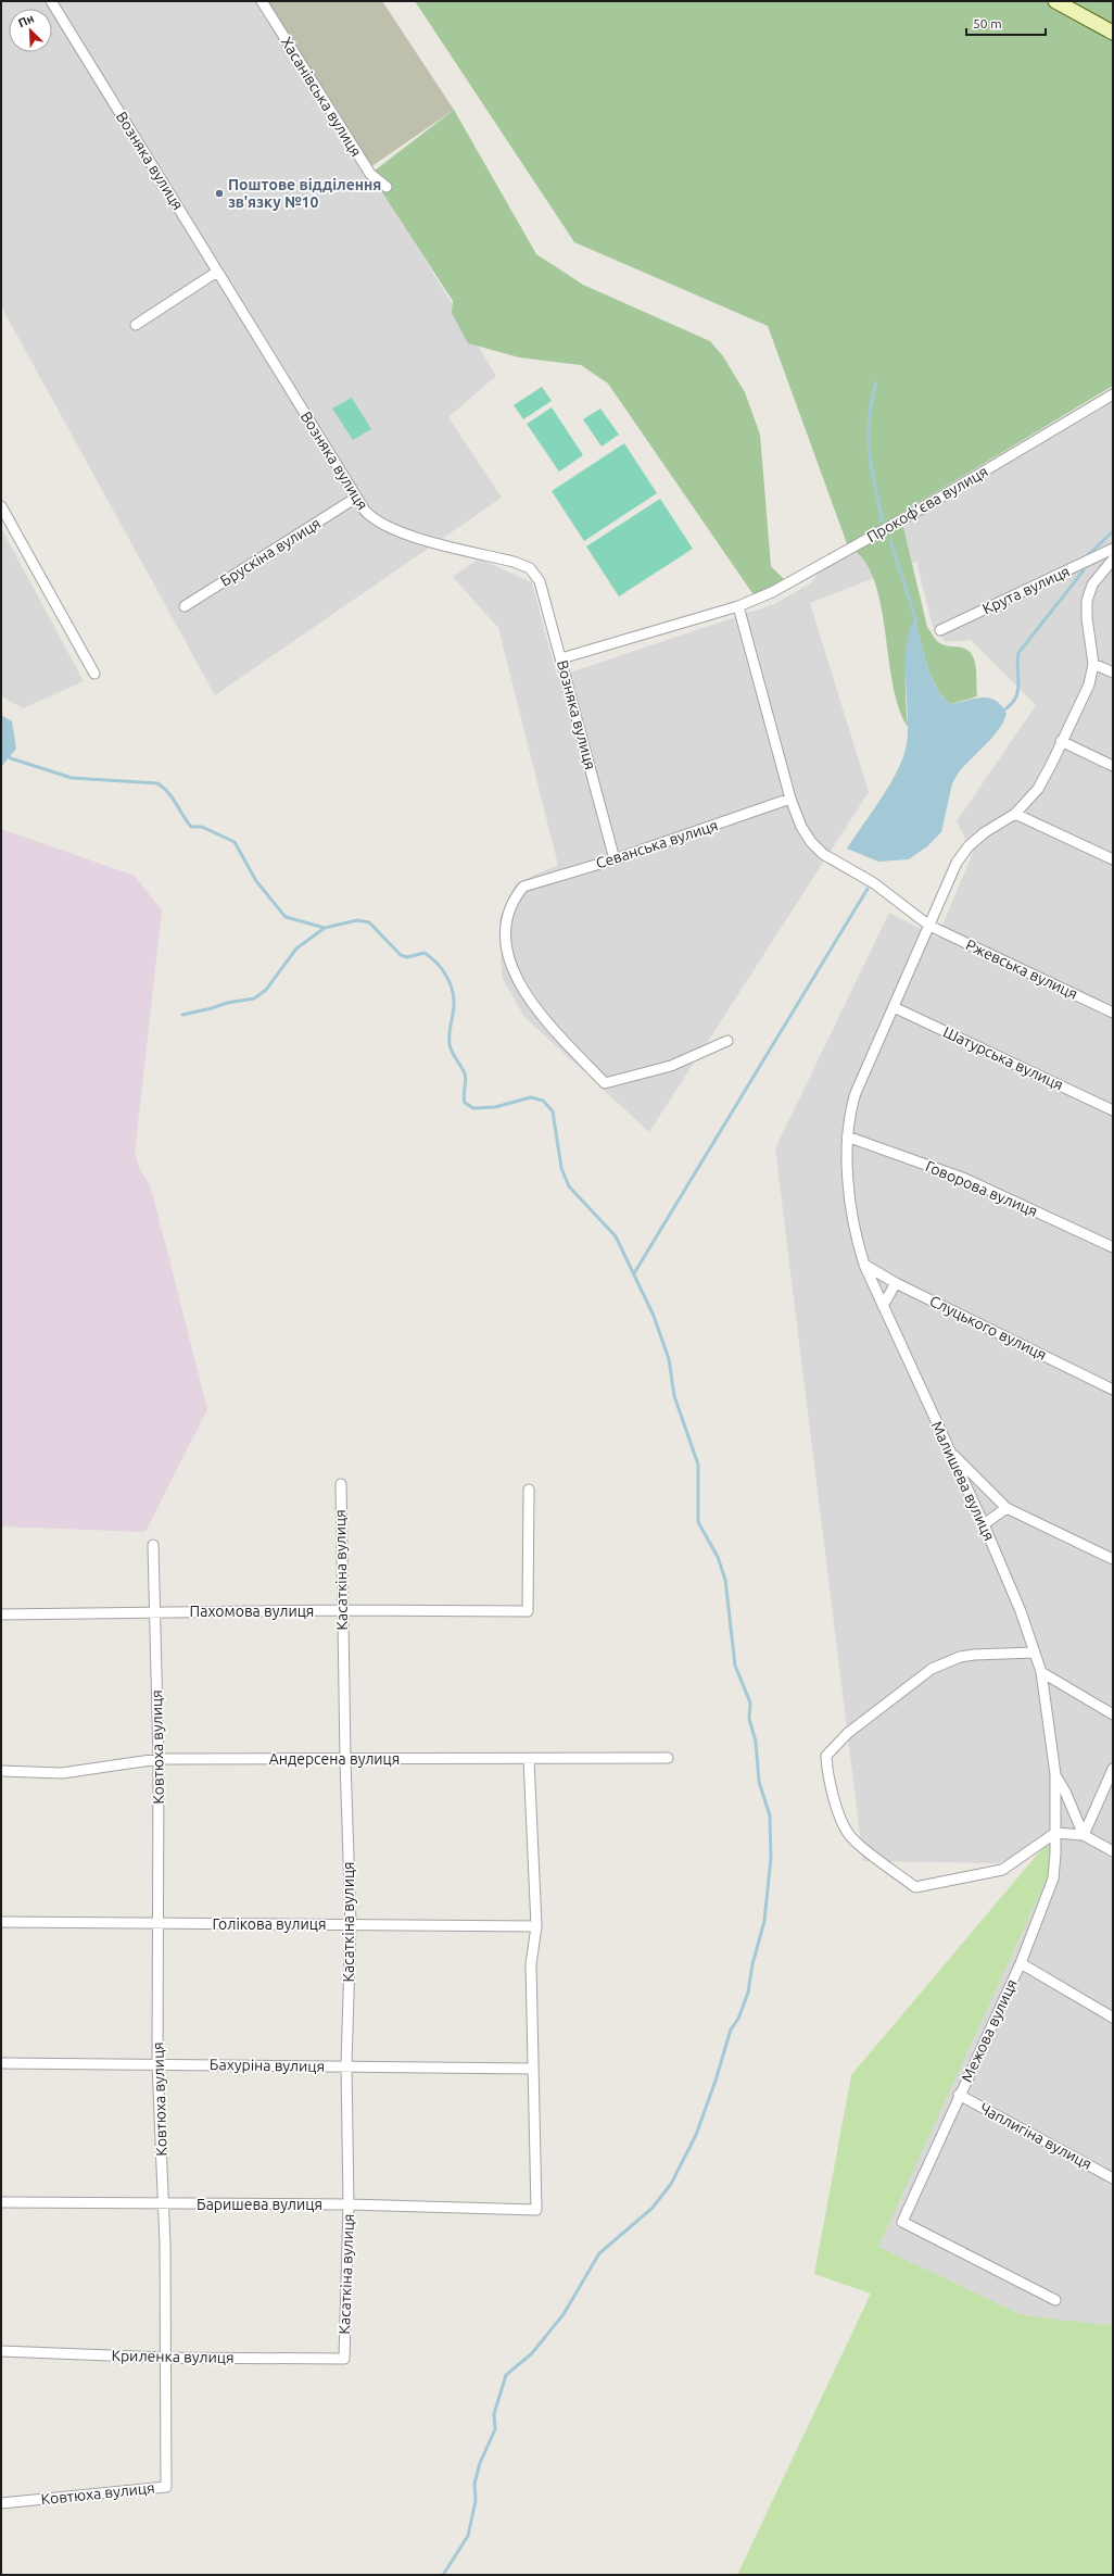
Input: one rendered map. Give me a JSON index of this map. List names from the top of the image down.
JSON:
{
  "streets": {
    "street": [
      "Хасанівська вулиця",
      "Возняка вулиця",
      "Прокоф’єва вулиця",
      "Брускіна вулиця",
      "Крута вулиця",
      "Севанська вулиця",
      "Ржевська вулиця",
      "Шатурська вулиця",
      "Говорова вулиця",
      "Слуцького вулиця",
      "Малишева вулиця",
      "Касаткіна вулиця",
      "Пахомова вулиця",
      "Ковтюха вулиця",
      "Андерсена вулиця",
      "Голікова вулиця",
      "Межова вулиця",
      "Бахуріна вулиця",
      "Чаплигіна вулиця",
      "Баришева вулиця",
      "Криленка вулиця"
    ]
  },
  "crossings": [
    ["Возняка вулиця", "Прокоф’єва вулиця"],
    ["Возняка вулиця", "Брускіна вулиця"],
    ["Возняка вулиця", "Севанська вулиця"],
    ["Ржевська вулиця", "Малишева вулиця"],
    ["Шатурська вулиця", "Малишева вулиця"],
    ["Говорова вулиця", "Малишева вулиця"],
    ["Слуцького вулиця", "Малишева вулиця"],
    ["Малишева вулиця", "Межова вулиця"],
    ["Касаткіна вулиця", "Пахомова вулиця"],
    ["Касаткіна вулиця", "Андерсена вулиця"],
    ["Касаткіна вулиця", "Голікова вулиця"],
    ["Касаткіна вулиця", "Бахуріна вулиця"],
    ["Касаткіна вулиця", "Баришева вулиця"],
    ["Касаткіна вулиця", "Криленка вулиця"],
    ["Пахомова вулиця", "Ковтюха вулиця"],
    ["Ковтюха вулиця", "Андерсена вулиця"],
    ["Ковтюха вулиця", "Голікова вулиця"],
    ["Ковтюха вулиця", "Бахуріна вулиця"],
    ["Ковтюха вулиця", "Баришева вулиця"],
    ["Ковтюха вулиця", "Криленка вулиця"],
    ["Межова вулиця", "Чаплигіна вулиця"],
    ["Бахуріна вулиця", "Баришева вулиця"]
  ],
  "places": ["Поштове відділення зв'язку №10"],
  "scale_bar": "50 m",
  "north": "top left"
}
